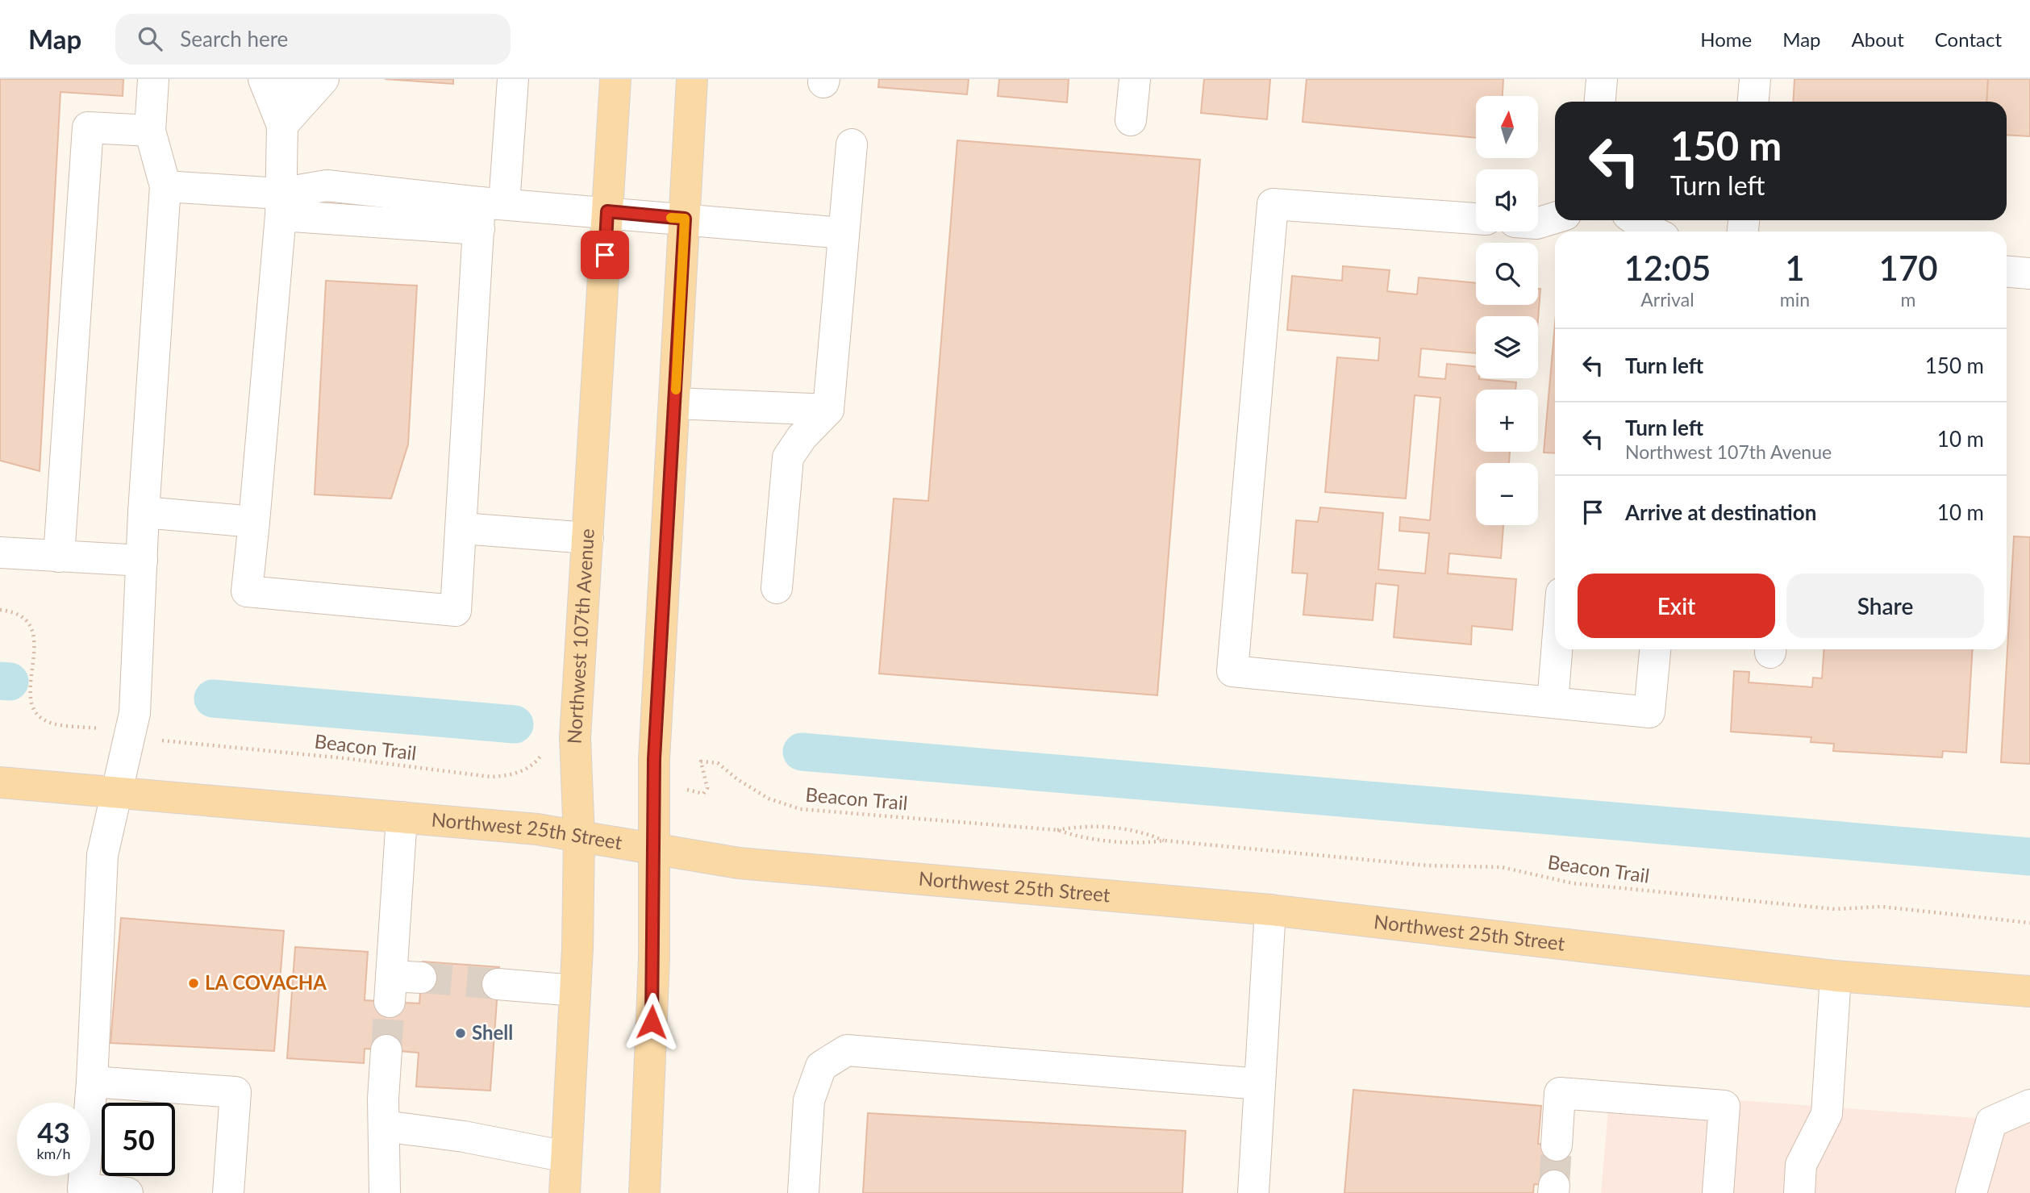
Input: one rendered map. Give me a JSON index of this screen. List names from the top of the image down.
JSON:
{
  "streets": {
    "main road": ["Northwest 107th Avenue", "Northwest 25th Street"],
    "path": ["Beacon Trail"]
  },
  "crossings": [
    ["Northwest 107th Avenue", "Northwest 25th Street"]
  ],
  "places": ["LA COVACHA", "Shell"],
  "north": "top",
  "page": {
    "header": "Map",
    "search": "Search here",
    "nav": [
      "Home",
      "Map",
      "About",
      "Contact"
    ],
    "map_buttons": ["+", "−"],
    "turn": ["150 m", "Turn left"],
    "eta": [
      "12:05",
      "Arrival",
      "1",
      "min",
      "170",
      "m"
    ],
    "list": [
      {
        "name": "Turn left",
        "value": "150 m"
      },
      {
        "name": "Turn left",
        "note": "Northwest 107th Avenue",
        "value": "10 m"
      },
      {
        "name": "Arrive at destination",
        "value": "10 m"
      }
    ],
    "buttons": ["Exit", "Share"],
    "speed": "43 km/h",
    "limit": "50"
  }
}
